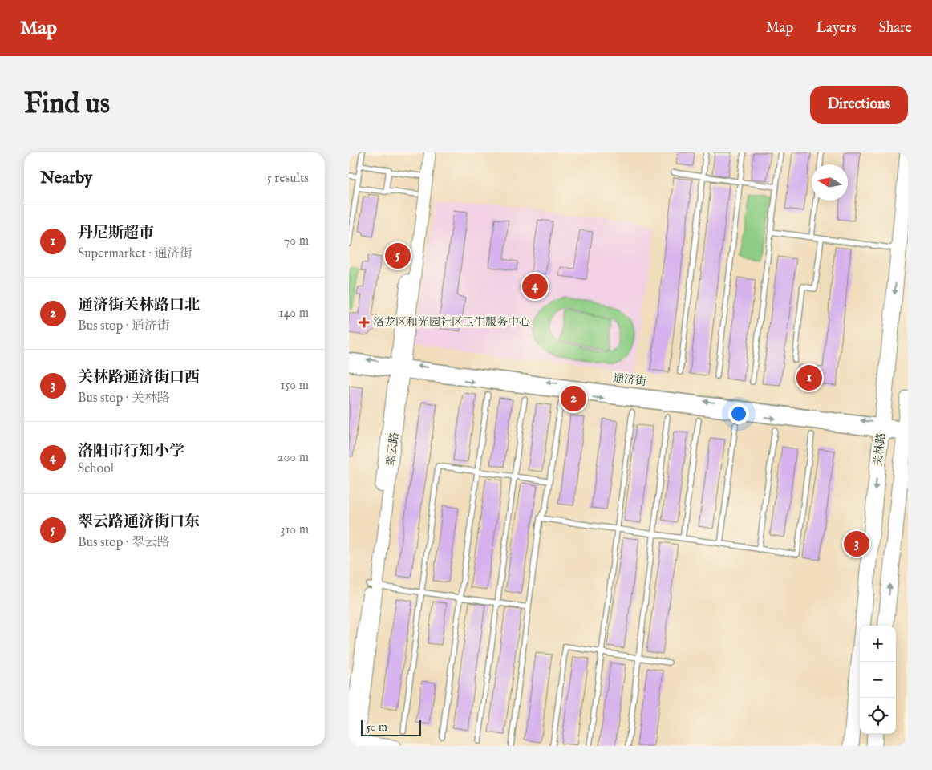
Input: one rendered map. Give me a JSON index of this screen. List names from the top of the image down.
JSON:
{
  "streets": {
    "main road": ["关林路"],
    "street": ["通济街", "翠云路"]
  },
  "crossings": [
    ["通济街", "翠云路"],
    ["通济街", "关林路"]
  ],
  "places": {
    "health": ["洛龙区和光园社区卫生服务中心"]
  },
  "scale_bar": "50 m",
  "north": "left",
  "page": {
    "header": "Map",
    "nav": ["Map", "Layers", "Share"],
    "buttons": "Directions",
    "title": "Find us",
    "heading": ["Nearby", "5 results"],
    "list": [
      {
        "mark": "1",
        "name": "丹尼斯超市",
        "note": "Supermarket · 通济街",
        "value": "70 m"
      },
      {
        "mark": "2",
        "name": "通济街关林路口北",
        "note": "Bus stop · 通济街",
        "value": "140 m"
      },
      {
        "mark": "3",
        "name": "关林路通济街口西",
        "note": "Bus stop · 关林路",
        "value": "150 m"
      },
      {
        "mark": "4",
        "name": "洛阳市行知小学",
        "note": "School",
        "value": "200 m"
      },
      {
        "mark": "5",
        "name": "翠云路通济街口东",
        "note": "Bus stop · 翠云路",
        "value": "310 m"
      }
    ],
    "pins": [
      "5",
      "4",
      "1",
      "2",
      "3"
    ],
    "map_buttons": ["+", "−"],
    "scale": "50 m"
  }
}
